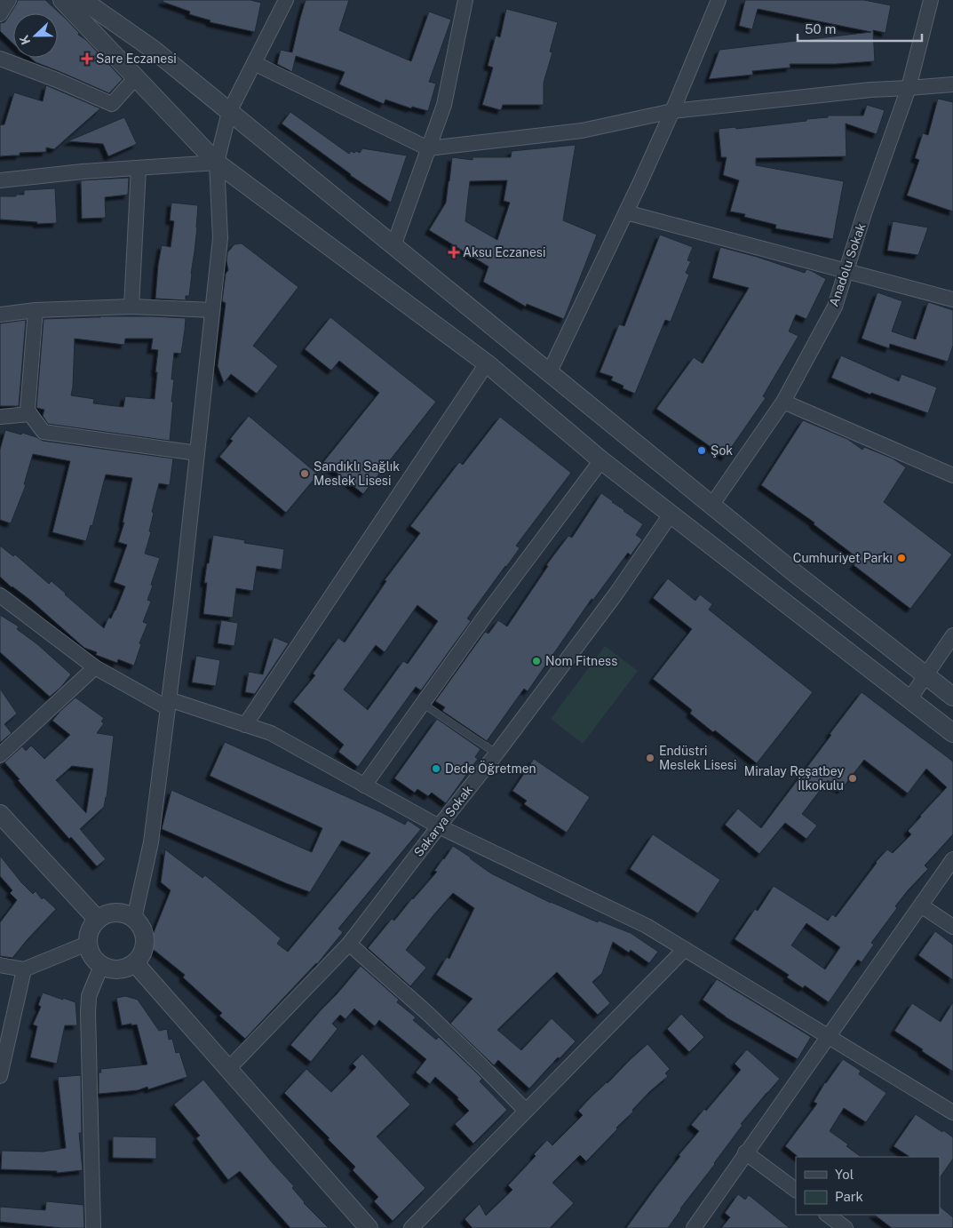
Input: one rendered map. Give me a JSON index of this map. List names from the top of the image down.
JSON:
{
  "streets": {
    "street": ["Anadolu Sokak", "Sakarya Sokak"]
  },
  "places": {
    "health": ["Sare Eczanesi", "Aksu Eczanesi"],
    "other": [
      "Şok",
      "Sandıklı Sağlık Meslek Lisesi",
      "Cumhuriyet Parkı",
      "Nom Fitness",
      "Endüstri Meslek Lisesi",
      "Dede Öğretmen",
      "Miralay Reşatbey İlkokulu"
    ]
  },
  "legend": ["Yol", "Park"],
  "scale_bar": "50 m",
  "north": "left"
}
